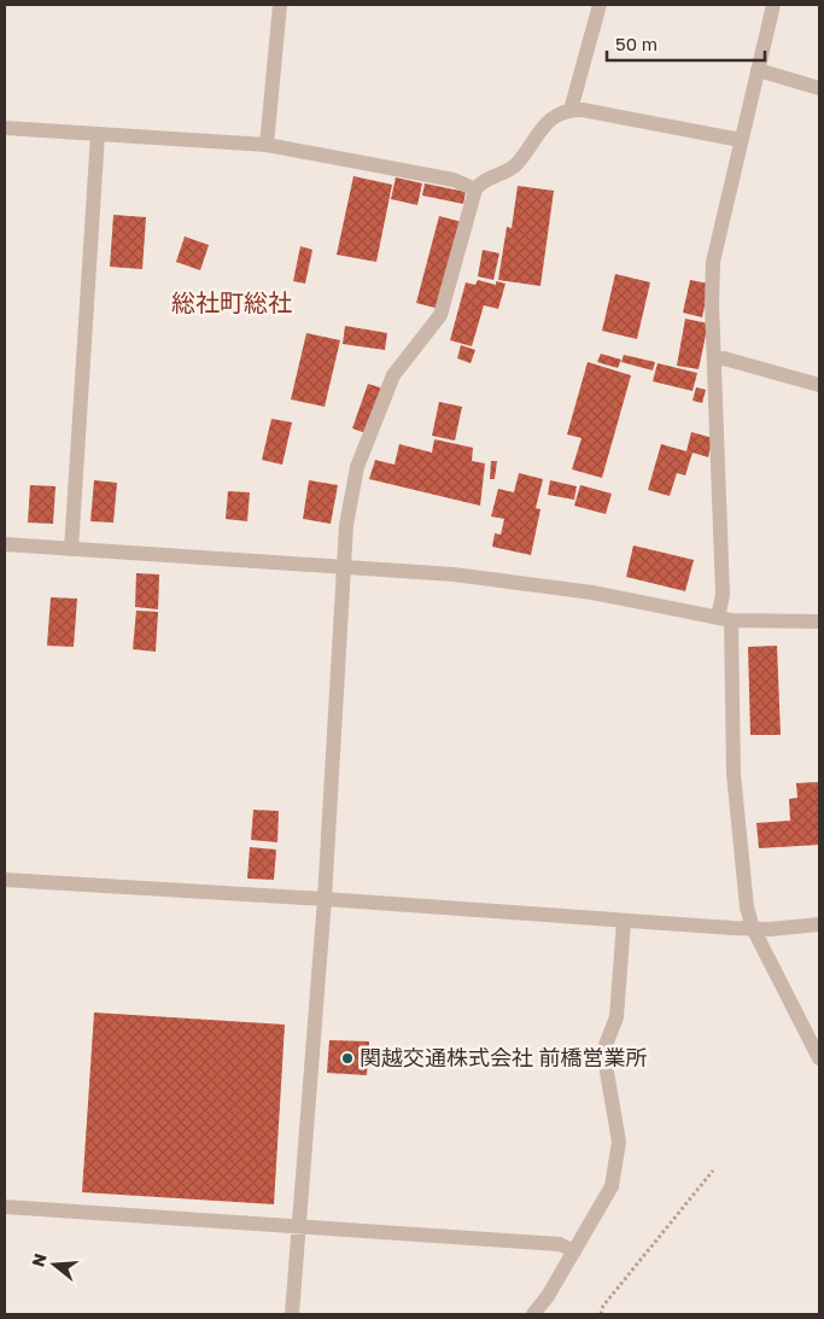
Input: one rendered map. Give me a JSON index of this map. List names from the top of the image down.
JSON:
{
  "districts": ["総社町総社"],
  "places": ["関越交通株式会社 前橋営業所"],
  "scale_bar": "50 m",
  "north": "left"
}
